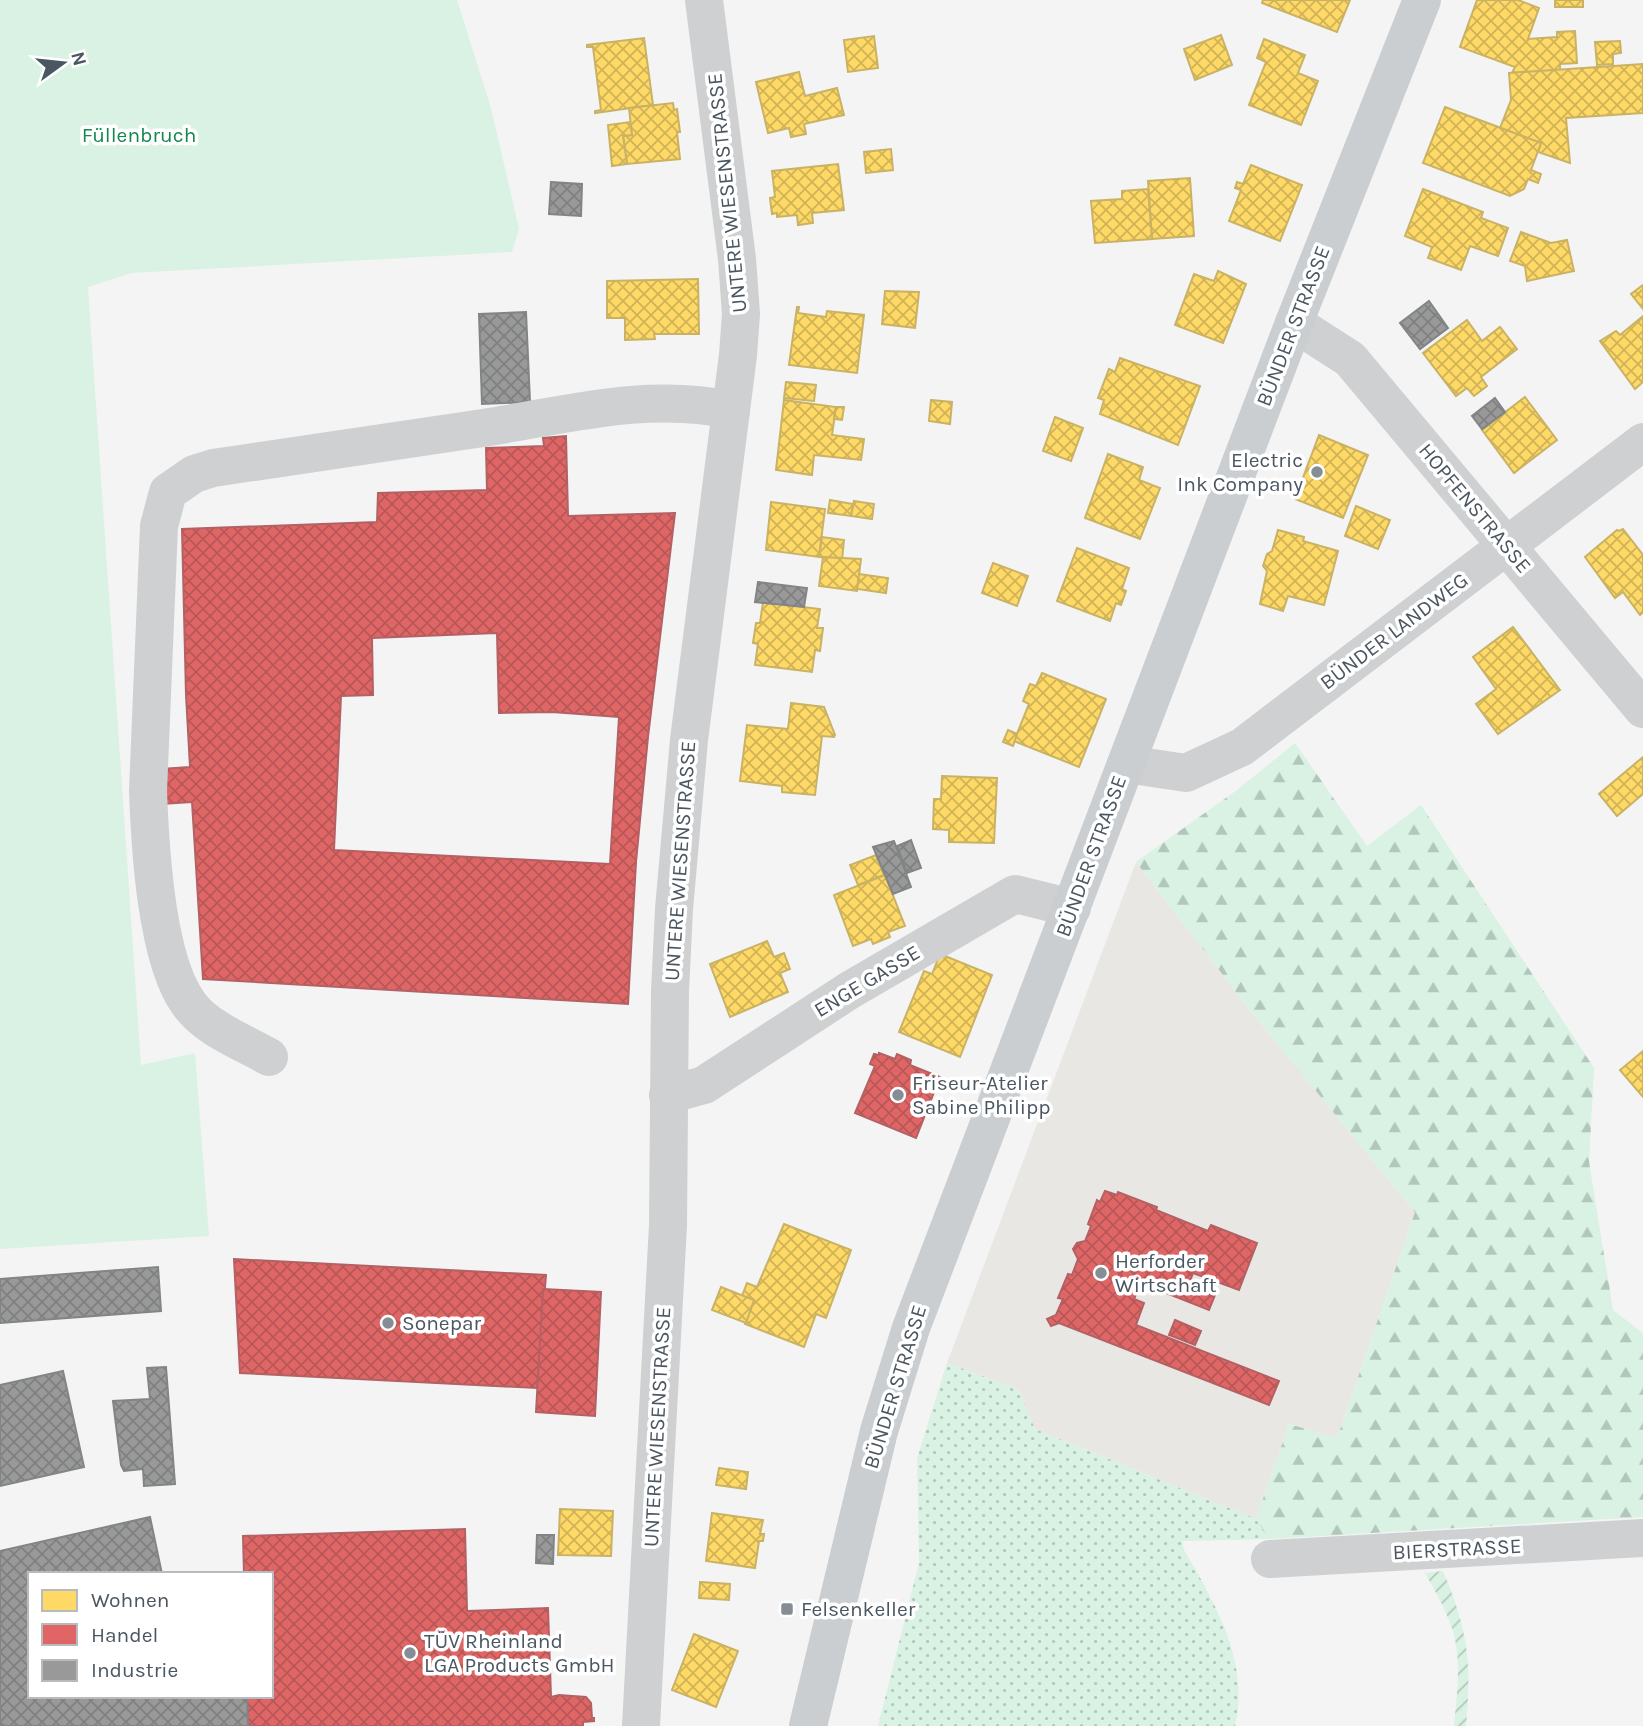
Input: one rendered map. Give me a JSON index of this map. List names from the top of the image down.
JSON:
{
  "streets": {
    "main road": ["BÜNDER STRASSE"],
    "street": [
      "UNTERE WIESENSTRASSE",
      "HOPFENSTRASSE",
      "BÜNDER LANDWEG",
      "ENGE GASSE",
      "BIERSTRASSE"
    ]
  },
  "crossings": [
    ["UNTERE WIESENSTRASSE", "ENGE GASSE"],
    ["BÜNDER STRASSE", "HOPFENSTRASSE"],
    ["BÜNDER STRASSE", "BÜNDER LANDWEG"],
    ["BÜNDER STRASSE", "ENGE GASSE"],
    ["HOPFENSTRASSE", "BÜNDER LANDWEG"]
  ],
  "parks": ["Füllenbruch"],
  "places": {
    "other": [
      "Electric Ink Company",
      "Friseur-Atelier Sabine Philipp",
      "Herforder Wirtschaft",
      "Sonepar",
      "TÜV Rheinland LGA Products GmbH"
    ],
    "transit": ["Felsenkeller"]
  },
  "legend": ["Wohnen", "Handel", "Industrie"],
  "north": "right"
}
